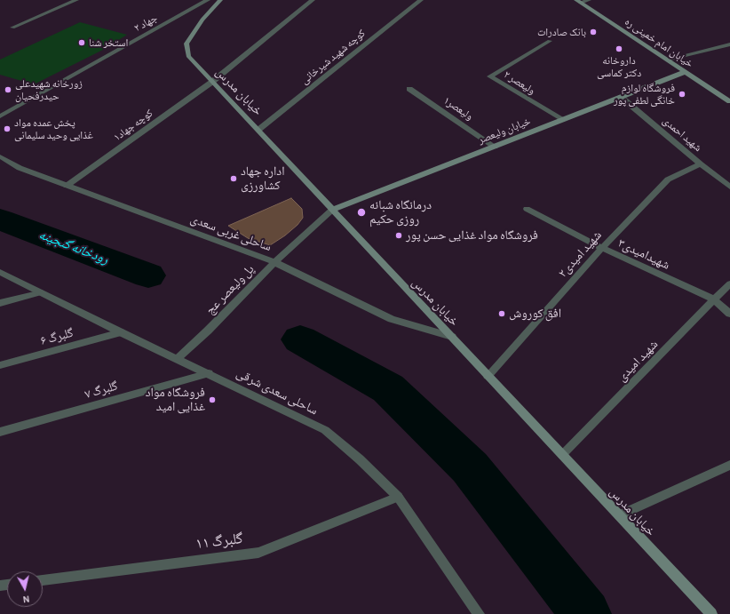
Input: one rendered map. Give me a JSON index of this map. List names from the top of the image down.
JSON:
{
  "streets": {
    "main road": ["خیابان امام خمینی ره", "خیابان مدرس", "خیابان ولیعصر"],
    "street": [
      "جهاد ۲",
      "کوچه شهید شیرخانی",
      "ولیعصر ۲",
      "ولیعصر۱",
      "کوچه جهاد۱",
      "شهید احمدی",
      "ساحلی غربی سعدی",
      "شهید امیدی۲",
      "شهیدامیدی۳",
      "پل ولیعصر عج",
      "گلبرگ ۶",
      "شهید امیدی",
      "گلبرگ ۷",
      "ساحلی سعدی شرقی",
      "گلبرگ ۱۱"
    ]
  },
  "crossings": [
    ["خیابان امام خمینی ره", "خیابان ولیعصر"],
    ["کوچه شهید شیرخانی", "خیابان مدرس"],
    ["ولیعصر ۲", "خیابان ولیعصر"],
    ["خیابان مدرس", "کوچه جهاد۱"],
    ["خیابان مدرس", "خیابان ولیعصر"],
    ["خیابان مدرس", "ساحلی غربی سعدی"],
    ["خیابان مدرس", "شهید امیدی۲"],
    ["خیابان مدرس", "پل ولیعصر عج"],
    ["خیابان مدرس", "شهید امیدی"],
    ["ولیعصر۱", "خیابان ولیعصر"],
    ["کوچه جهاد۱", "ساحلی غربی سعدی"],
    ["خیابان ولیعصر", "شهید احمدی"],
    ["خیابان ولیعصر", "پل ولیعصر عج"],
    ["شهید احمدی", "شهید امیدی۲"],
    ["ساحلی غربی سعدی", "پل ولیعصر عج"],
    ["شهید امیدی۲", "شهیدامیدی۳"],
    ["شهیدامیدی۳", "شهید امیدی"],
    ["پل ولیعصر عج", "ساحلی سعدی شرقی"],
    ["گلبرگ ۶", "ساحلی سعدی شرقی"],
    ["گلبرگ ۷", "ساحلی سعدی شرقی"],
    ["ساحلی سعدی شرقی", "گلبرگ ۱۱"]
  ],
  "water": ["رودخانه گنجینه"],
  "places": [
    "بانک صادرات",
    "استخر شنا",
    "داروخانه دکتر کماسی",
    "زورخانه شهیدعلی حیدرفحیان",
    "فروشگاه لوازم خانگی لطفی پور",
    "پخش عمده مواد غذایی وحید سلیمانی",
    "اداره جهاد کشاورزی",
    "درمانگاه شبانه روزی حکیم",
    "فروشگاه مواد غذایی حسن پور",
    "افق کوروش",
    "فروشگاه مواد غذایی امید"
  ],
  "north": "bottom"
}
